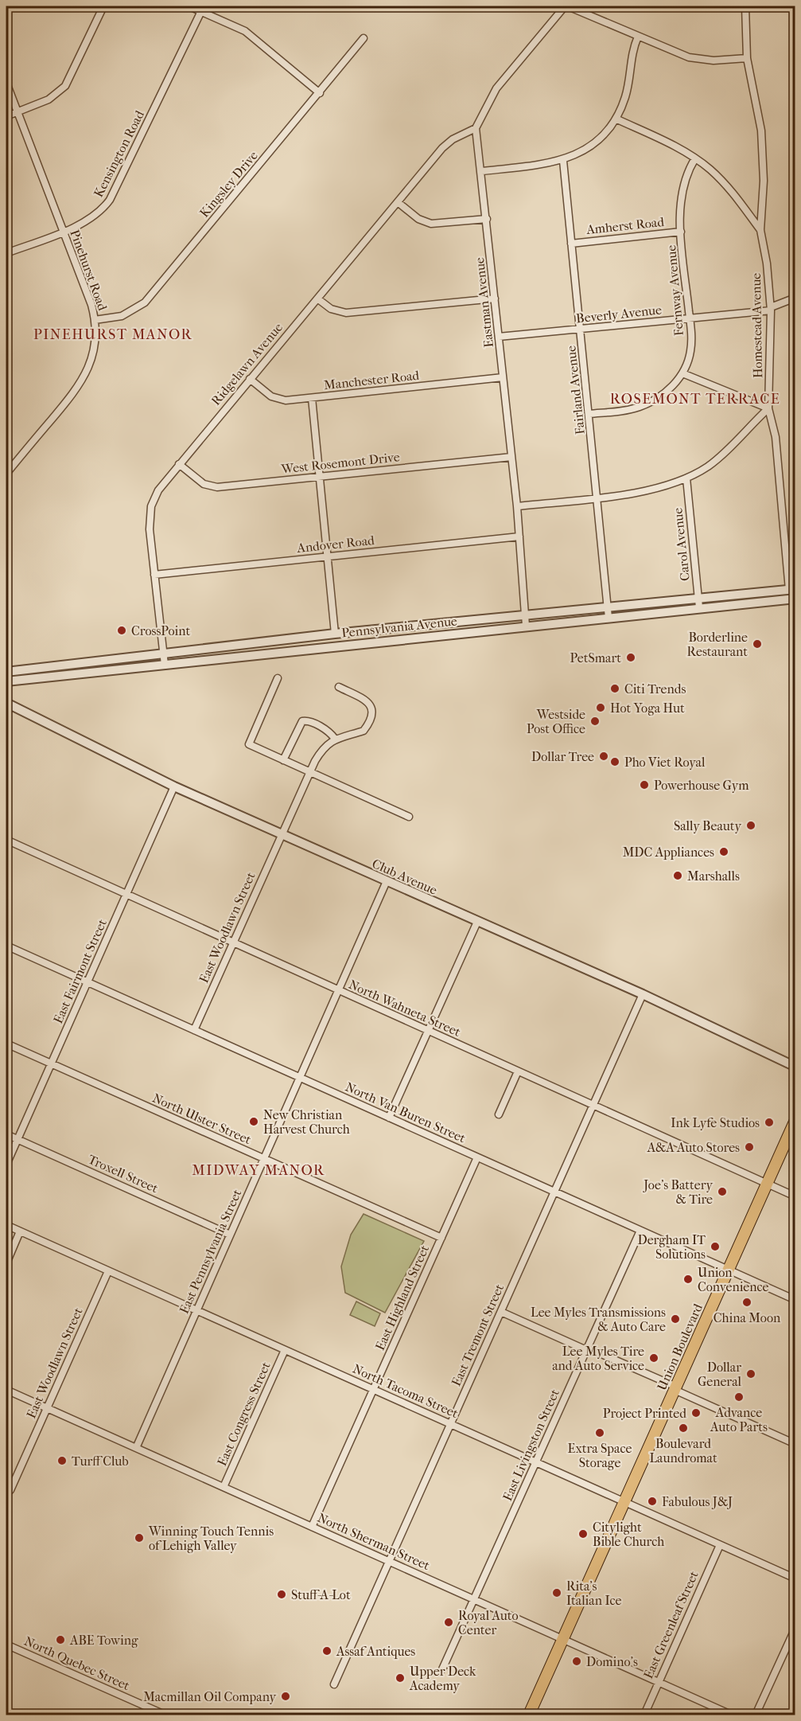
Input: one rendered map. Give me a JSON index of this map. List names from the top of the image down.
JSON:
{
  "streets": {
    "main road": ["Union Boulevard"],
    "street": [
      "Kensington Road",
      "Kingsley Drive",
      "Amherst Road",
      "Pinehurst Road",
      "Fernway Avenue",
      "Eastman Avenue",
      "Beverly Avenue",
      "Homestead Avenue",
      "Ridgelawn Avenue",
      "Manchester Road",
      "Fairland Avenue",
      "West Rosemont Drive",
      "Andover Road",
      "Carol Avenue",
      "Pennsylvania Avenue",
      "Club Avenue",
      "East Woodlawn Street",
      "East Fairmont Street",
      "North Wahneta Street",
      "North Van Buren Street",
      "North Ulster Street",
      "Troxell Street",
      "East Pennsylvania Street",
      "East Highland Street",
      "East Tremont Street",
      "North Tacoma Street",
      "East Congress Street",
      "East Livingston Street",
      "North Sherman Street",
      "East Greenleaf Street",
      "North Quebec Street"
    ]
  },
  "crossings": [
    ["Kensington Road", "Pinehurst Road"],
    ["Kingsley Drive", "Pinehurst Road"],
    ["Amherst Road", "Fernway Avenue"],
    ["Amherst Road", "Fairland Avenue"],
    ["Fernway Avenue", "Beverly Avenue"],
    ["Fernway Avenue", "Fairland Avenue"],
    ["Eastman Avenue", "Beverly Avenue"],
    ["Eastman Avenue", "Ridgelawn Avenue"],
    ["Eastman Avenue", "Manchester Road"],
    ["Eastman Avenue", "West Rosemont Drive"],
    ["Eastman Avenue", "Andover Road"],
    ["Eastman Avenue", "Pennsylvania Avenue"],
    ["Beverly Avenue", "Homestead Avenue"],
    ["Beverly Avenue", "Fairland Avenue"],
    ["Homestead Avenue", "Pennsylvania Avenue"],
    ["Ridgelawn Avenue", "Manchester Road"],
    ["Ridgelawn Avenue", "West Rosemont Drive"],
    ["Ridgelawn Avenue", "Andover Road"],
    ["Ridgelawn Avenue", "Pennsylvania Avenue"],
    ["Fairland Avenue", "Pennsylvania Avenue"],
    ["Carol Avenue", "Pennsylvania Avenue"],
    ["Club Avenue", "East Woodlawn Street"],
    ["Club Avenue", "East Fairmont Street"],
    ["Club Avenue", "East Pennsylvania Street"],
    ["Club Avenue", "East Tremont Street"],
    ["East Woodlawn Street", "North Wahneta Street"],
    ["East Woodlawn Street", "North Van Buren Street"],
    ["East Woodlawn Street", "North Tacoma Street"],
    ["East Woodlawn Street", "North Sherman Street"],
    ["East Fairmont Street", "North Wahneta Street"],
    ["East Fairmont Street", "North Van Buren Street"],
    ["East Fairmont Street", "North Ulster Street"],
    ["East Fairmont Street", "Troxell Street"],
    ["North Wahneta Street", "East Pennsylvania Street"],
    ["North Wahneta Street", "East Tremont Street"],
    ["North Wahneta Street", "Union Boulevard"],
    ["North Van Buren Street", "East Pennsylvania Street"],
    ["North Van Buren Street", "East Highland Street"],
    ["North Van Buren Street", "East Tremont Street"],
    ["North Van Buren Street", "Union Boulevard"],
    ["North Van Buren Street", "East Livingston Street"],
    ["North Ulster Street", "East Pennsylvania Street"],
    ["North Ulster Street", "East Highland Street"],
    ["Troxell Street", "East Pennsylvania Street"],
    ["East Pennsylvania Street", "North Tacoma Street"],
    ["East Pennsylvania Street", "North Sherman Street"],
    ["East Highland Street", "North Tacoma Street"],
    ["East Highland Street", "North Sherman Street"],
    ["East Tremont Street", "North Tacoma Street"],
    ["East Tremont Street", "North Sherman Street"],
    ["Union Boulevard", "North Tacoma Street"],
    ["Union Boulevard", "North Sherman Street"],
    ["North Tacoma Street", "East Congress Street"],
    ["North Tacoma Street", "East Livingston Street"],
    ["North Tacoma Street", "East Greenleaf Street"],
    ["East Congress Street", "North Sherman Street"],
    ["East Livingston Street", "North Sherman Street"],
    ["North Sherman Street", "East Greenleaf Street"]
  ],
  "districts": ["PINEHURST MANOR", "ROSEMONT TERRACE", "MIDWAY MANOR"],
  "places": [
    "CrossPoint",
    "Borderline Restaurant",
    "PetSmart",
    "Citi Trends",
    "Hot Yoga Hut",
    "Westside Post Office",
    "Dollar Tree",
    "Pho Viet Royal",
    "Powerhouse Gym",
    "Sally Beauty",
    "MDC Appliances",
    "Marshalls",
    "New Christian Harvest Church",
    "Ink Lyfe Studios",
    "A&A Auto Stores",
    "Joe's Battery & Tire",
    "Dergham IT Solutions",
    "Union Convenience",
    "China Moon",
    "Lee Myles Transmissions & Auto Care",
    "Lee Myles Tire and Auto Service",
    "Dollar General",
    "Advance Auto Parts",
    "Project Printed",
    "Boulevard Laundromat",
    "Extra Space Storage",
    "Turff Club",
    "Fabulous J&J",
    "Citylight Bible Church",
    "Winning Touch Tennis of Lehigh Valley",
    "Rita's Italian Ice",
    "Stuff-A-Lot",
    "Royal Auto Center",
    "ABE Towing",
    "Assaf Antiques",
    "Domino's",
    "Upper Deck Academy",
    "Macmillan Oil Company"
  ]
}
